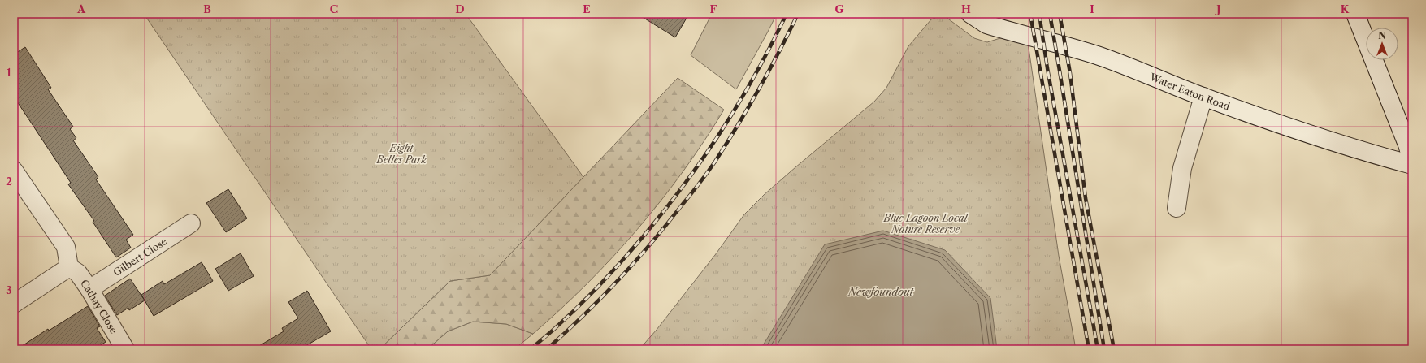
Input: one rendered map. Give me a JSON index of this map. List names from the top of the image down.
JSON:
{
  "streets": {
    "street": ["Water Eaton Road", "Gilbert Close", "Cathay Close"]
  },
  "crossings": [
    ["Gilbert Close", "Cathay Close"]
  ],
  "water": ["Newfoundout"],
  "parks": ["Eight Belles Park", "Blue Lagoon Local Nature Reserve"],
  "north": "top",
  "grid": {
    "columns": [
      "A",
      "B",
      "C",
      "D",
      "E",
      "F",
      "G",
      "H",
      "I",
      "J",
      "K"
    ],
    "rows": ["1", "2", "3"]
  }
}
